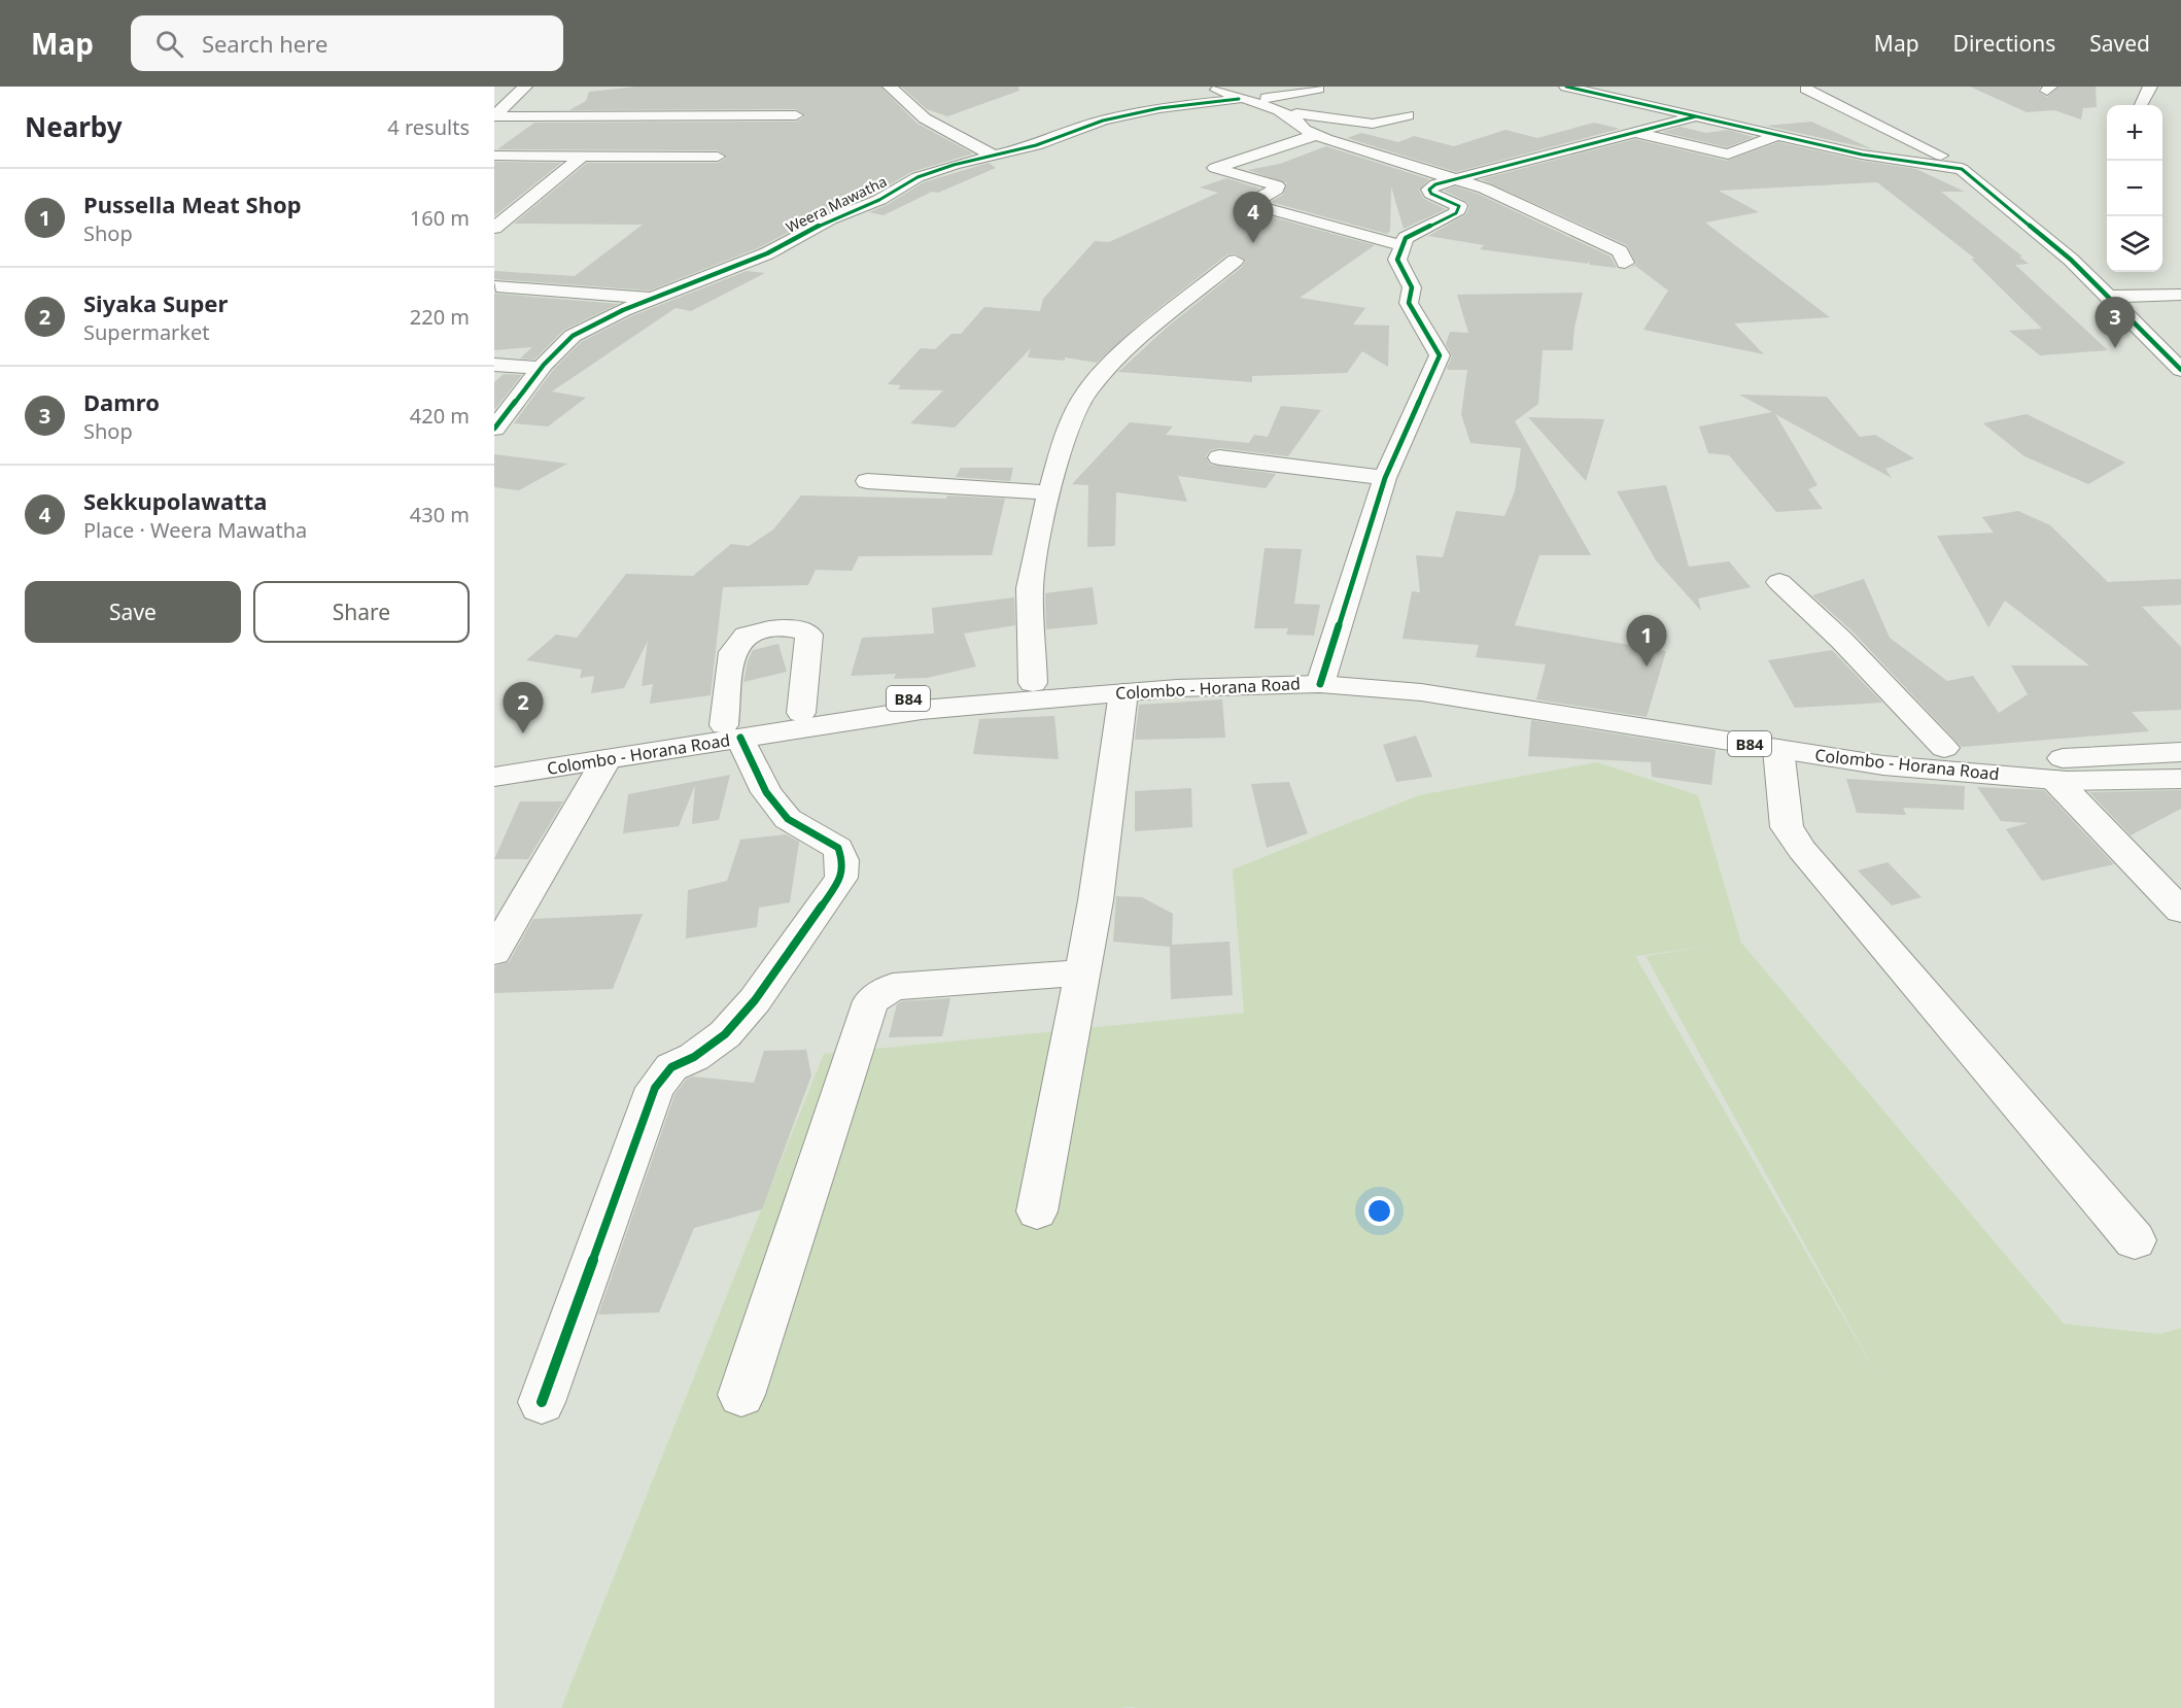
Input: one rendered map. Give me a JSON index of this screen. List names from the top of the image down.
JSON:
{
  "streets": {
    "street": ["Weera Mawatha", "Colombo - Horana Road", "B84"]
  },
  "page": {
    "header": "Map",
    "search": "Search here",
    "nav": ["Map", "Directions", "Saved"],
    "heading": ["Nearby", "4 results"],
    "map_buttons": ["+", "−"],
    "list": [
      {
        "mark": "1",
        "name": "Pussella Meat Shop",
        "note": "Shop",
        "value": "160 m"
      },
      {
        "mark": "2",
        "name": "Siyaka Super",
        "note": "Supermarket",
        "value": "220 m"
      },
      {
        "mark": "3",
        "name": "Damro",
        "note": "Shop",
        "value": "420 m"
      },
      {
        "mark": "4",
        "name": "Sekkupolawatta",
        "note": "Place · Weera Mawatha",
        "value": "430 m"
      }
    ],
    "pins": [
      "4",
      "3",
      "1",
      "2"
    ],
    "buttons": ["Save", "Share"]
  }
}
